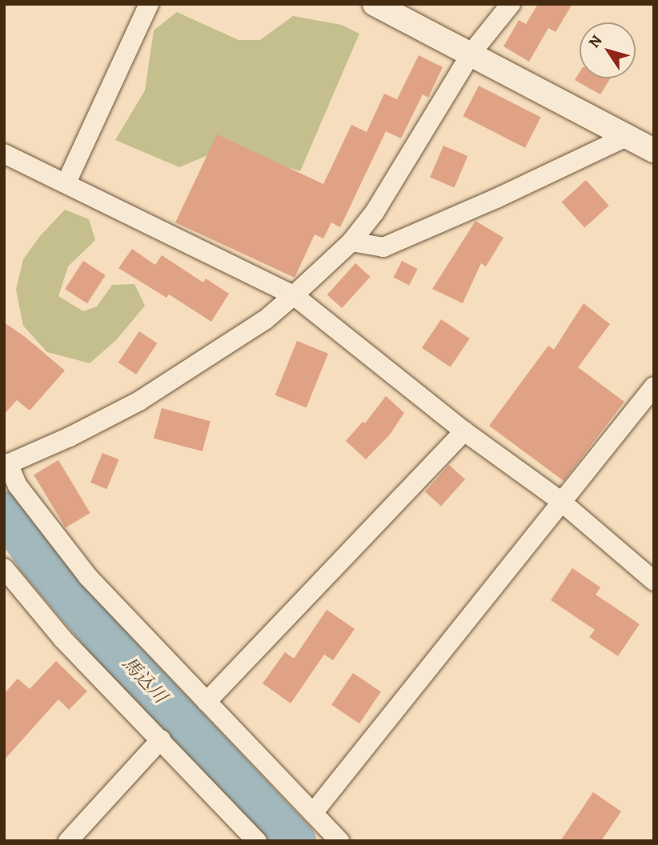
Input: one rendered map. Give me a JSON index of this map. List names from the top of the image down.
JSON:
{
  "water": ["馬込川"],
  "north": "top left"
}
